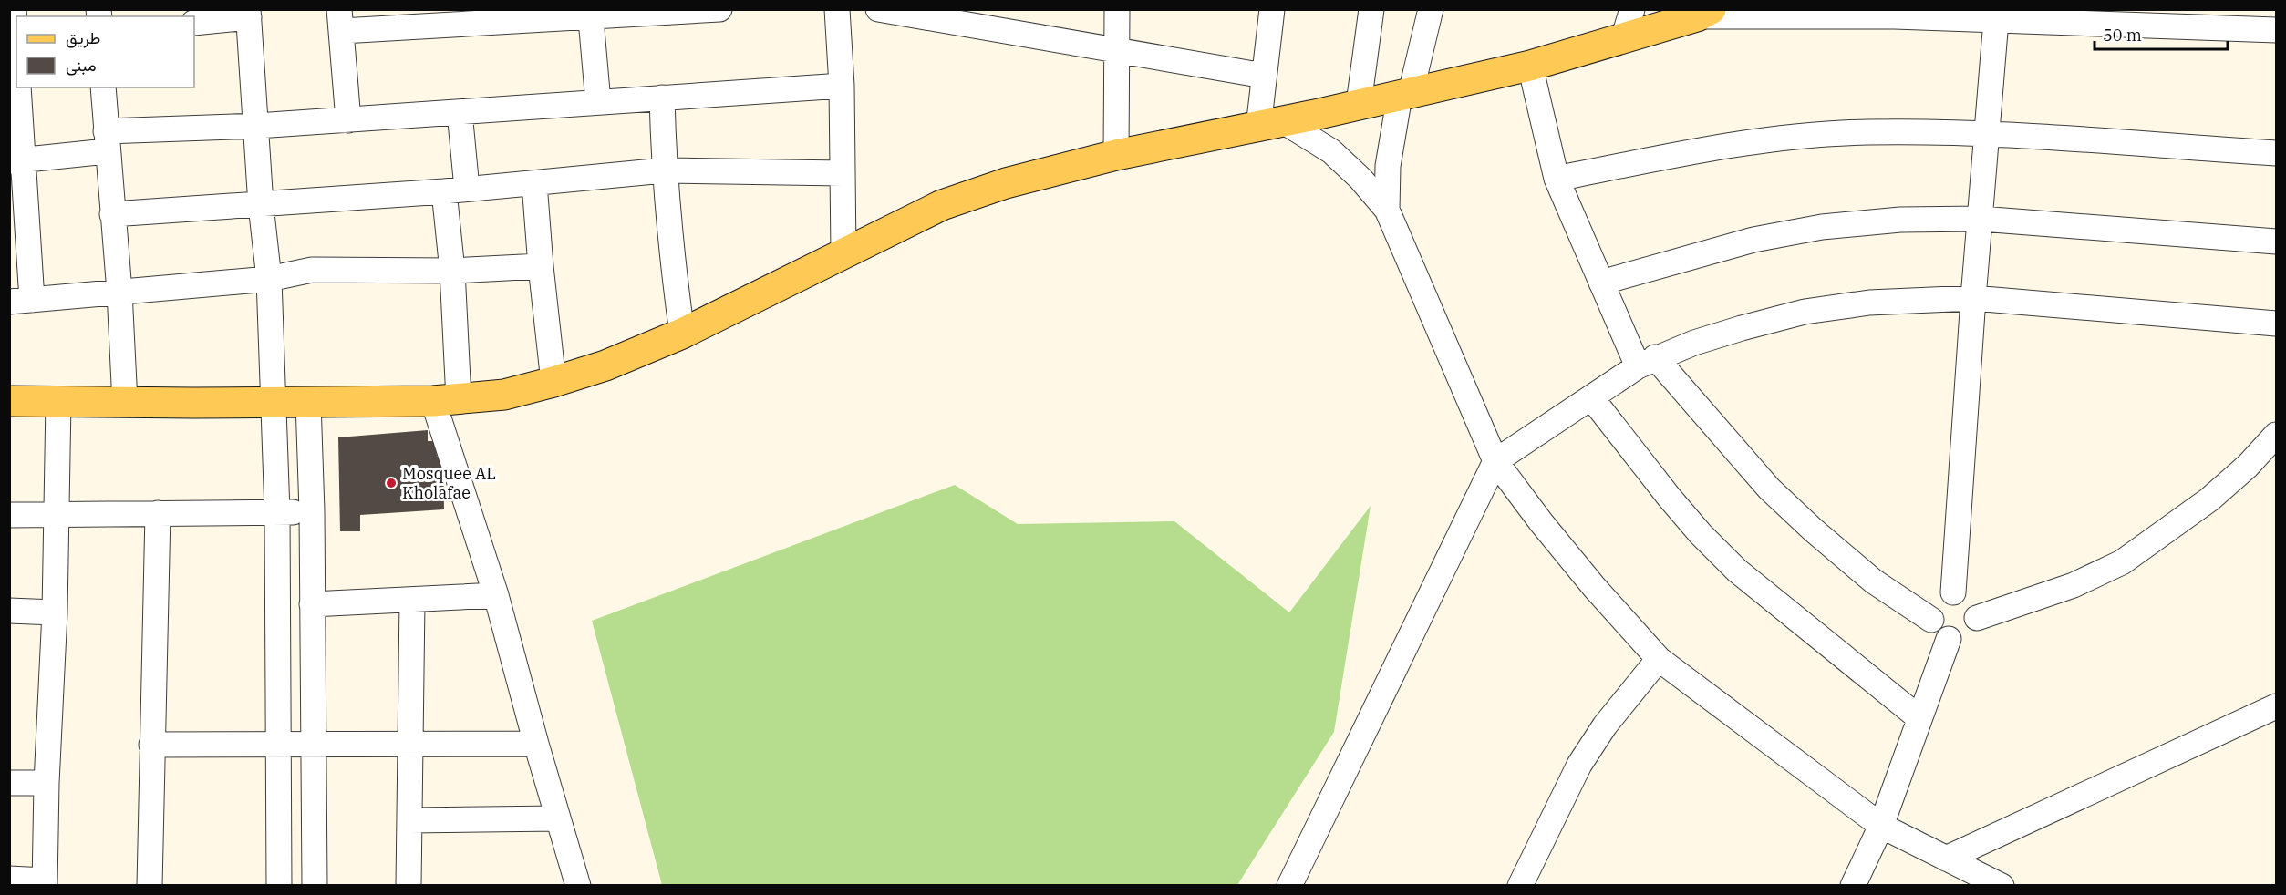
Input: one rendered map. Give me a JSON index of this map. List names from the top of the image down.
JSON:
{
  "places": ["Mosquee AL Kholafae"],
  "legend": ["طريق", "مبنى"],
  "scale_bar": "50 m"
}
